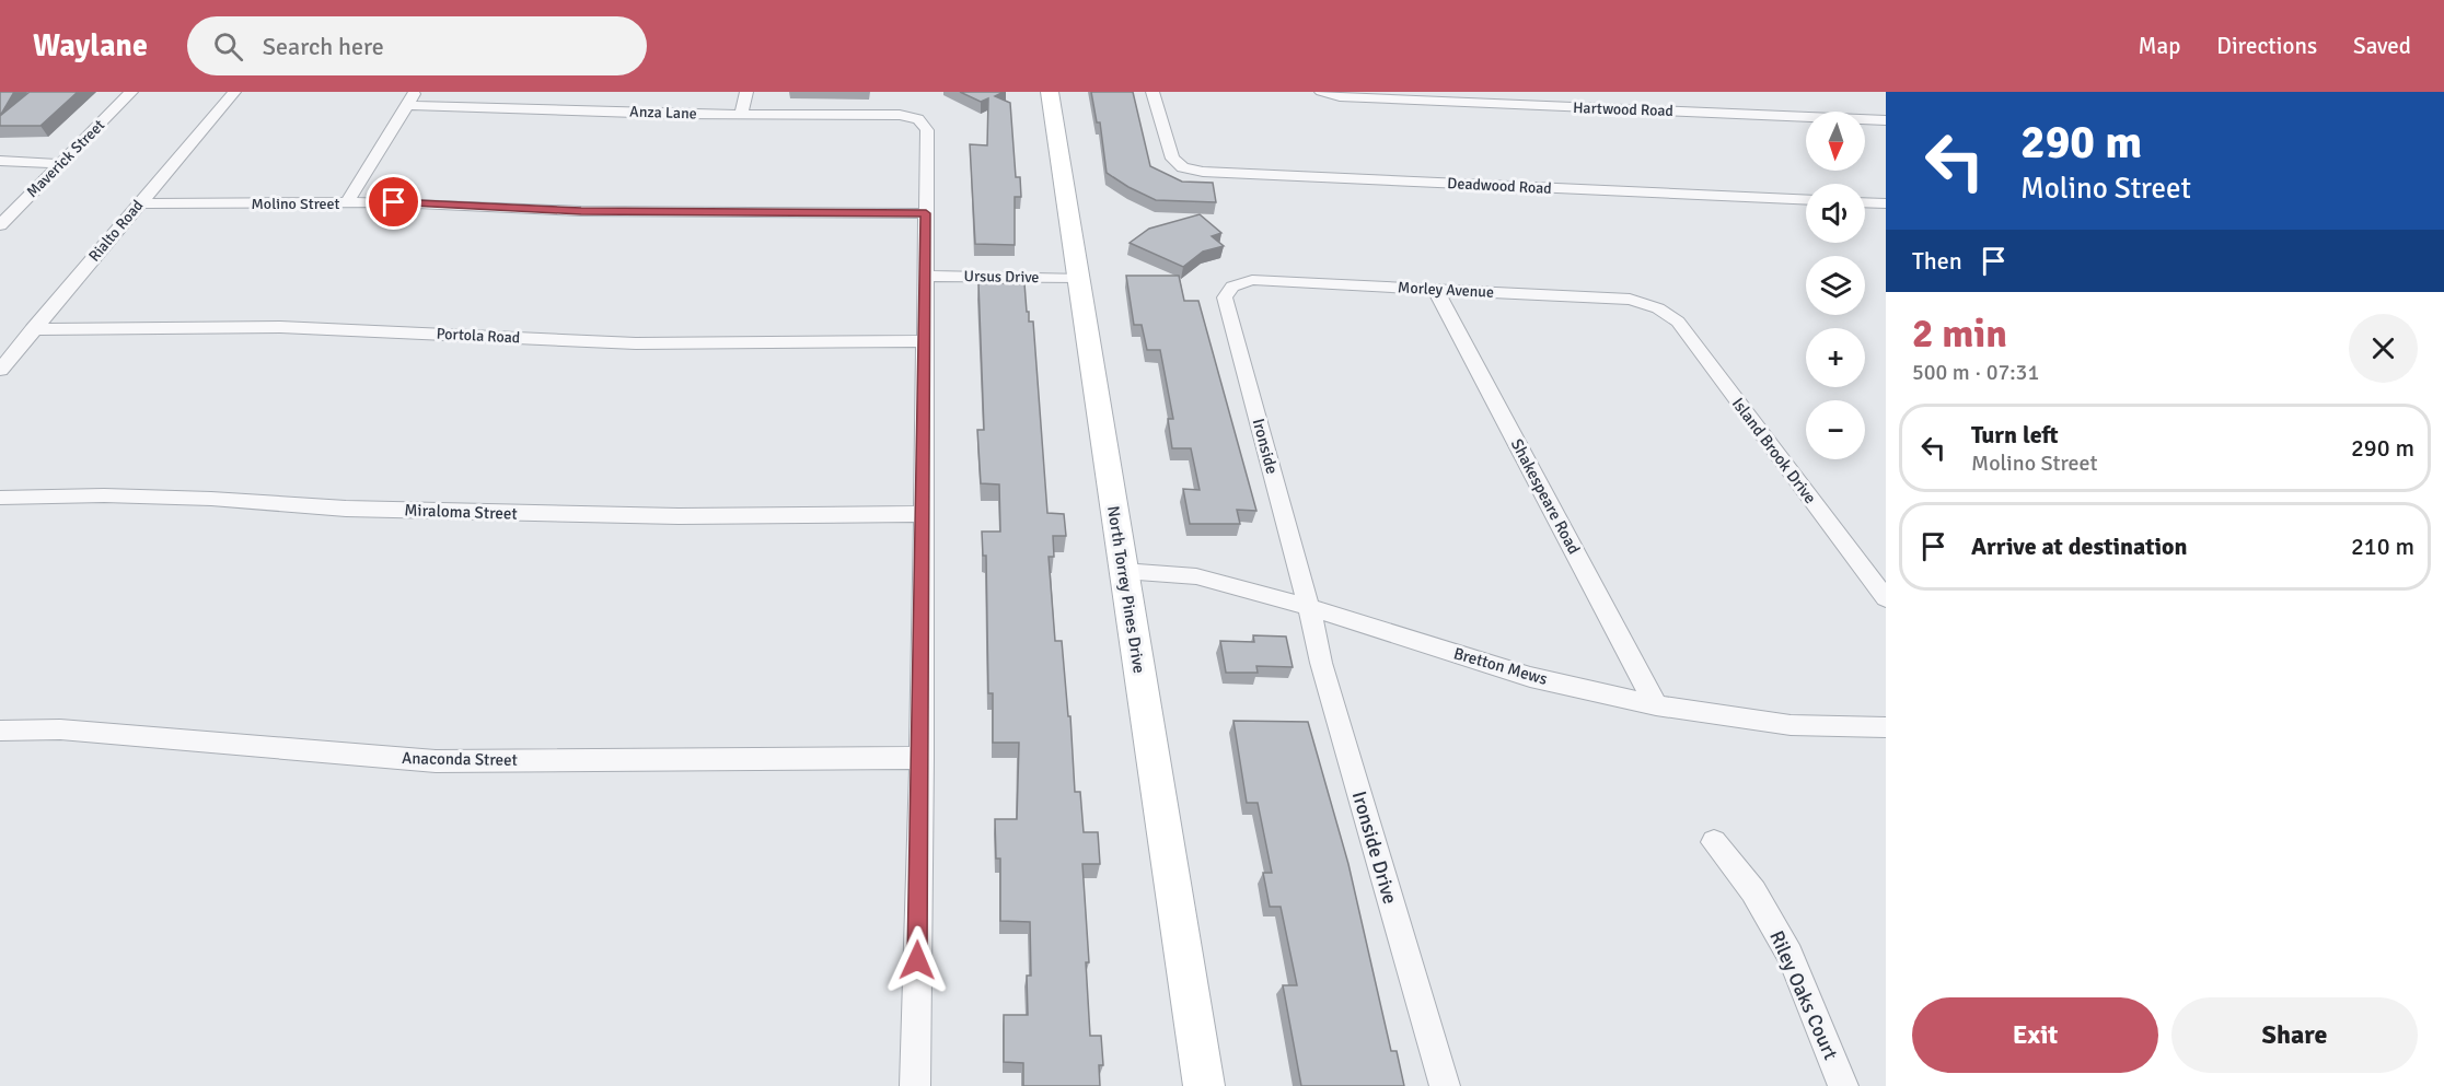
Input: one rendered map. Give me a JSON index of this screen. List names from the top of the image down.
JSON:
{
  "streets": {
    "main road": ["North Torrey Pines Drive"],
    "street": [
      "Hartwood Road",
      "Anza Lane",
      "Maverick Street",
      "Deadwood Road",
      "Molino Street",
      "Rialto Road",
      "Ursus Drive",
      "Morley Avenue",
      "Portola Road",
      "Ironside",
      "Island Brook Drive",
      "Shakespeare Road",
      "Miraloma Street",
      "Bretton Mews",
      "Anaconda Street",
      "Ironside Drive",
      "Riley Oaks Court"
    ]
  },
  "crossings": [
    ["Anza Lane", "Molino Street"],
    ["Molino Street", "Rialto Road"],
    ["Rialto Road", "Portola Road"],
    ["Ursus Drive", "North Torrey Pines Drive"],
    ["Morley Avenue", "Ironside"],
    ["Morley Avenue", "Island Brook Drive"],
    ["Morley Avenue", "Shakespeare Road"],
    ["Ironside", "Bretton Mews"],
    ["Ironside", "Ironside Drive"],
    ["Shakespeare Road", "Bretton Mews"],
    ["North Torrey Pines Drive", "Bretton Mews"],
    ["Bretton Mews", "Ironside Drive"]
  ],
  "north": "bottom",
  "page": {
    "header": "Waylane",
    "search": "Search here",
    "nav": ["Map", "Directions", "Saved"],
    "turn": ["290 m", "Molino Street"],
    "map_buttons": ["+", "−"],
    "then": "Then",
    "heading": ["2 min", "500 m · 07:31"],
    "list": [
      {
        "name": "Turn left",
        "note": "Molino Street",
        "value": "290 m"
      },
      {
        "name": "Arrive at destination",
        "value": "210 m"
      }
    ],
    "buttons": ["Exit", "Share"]
  }
}
